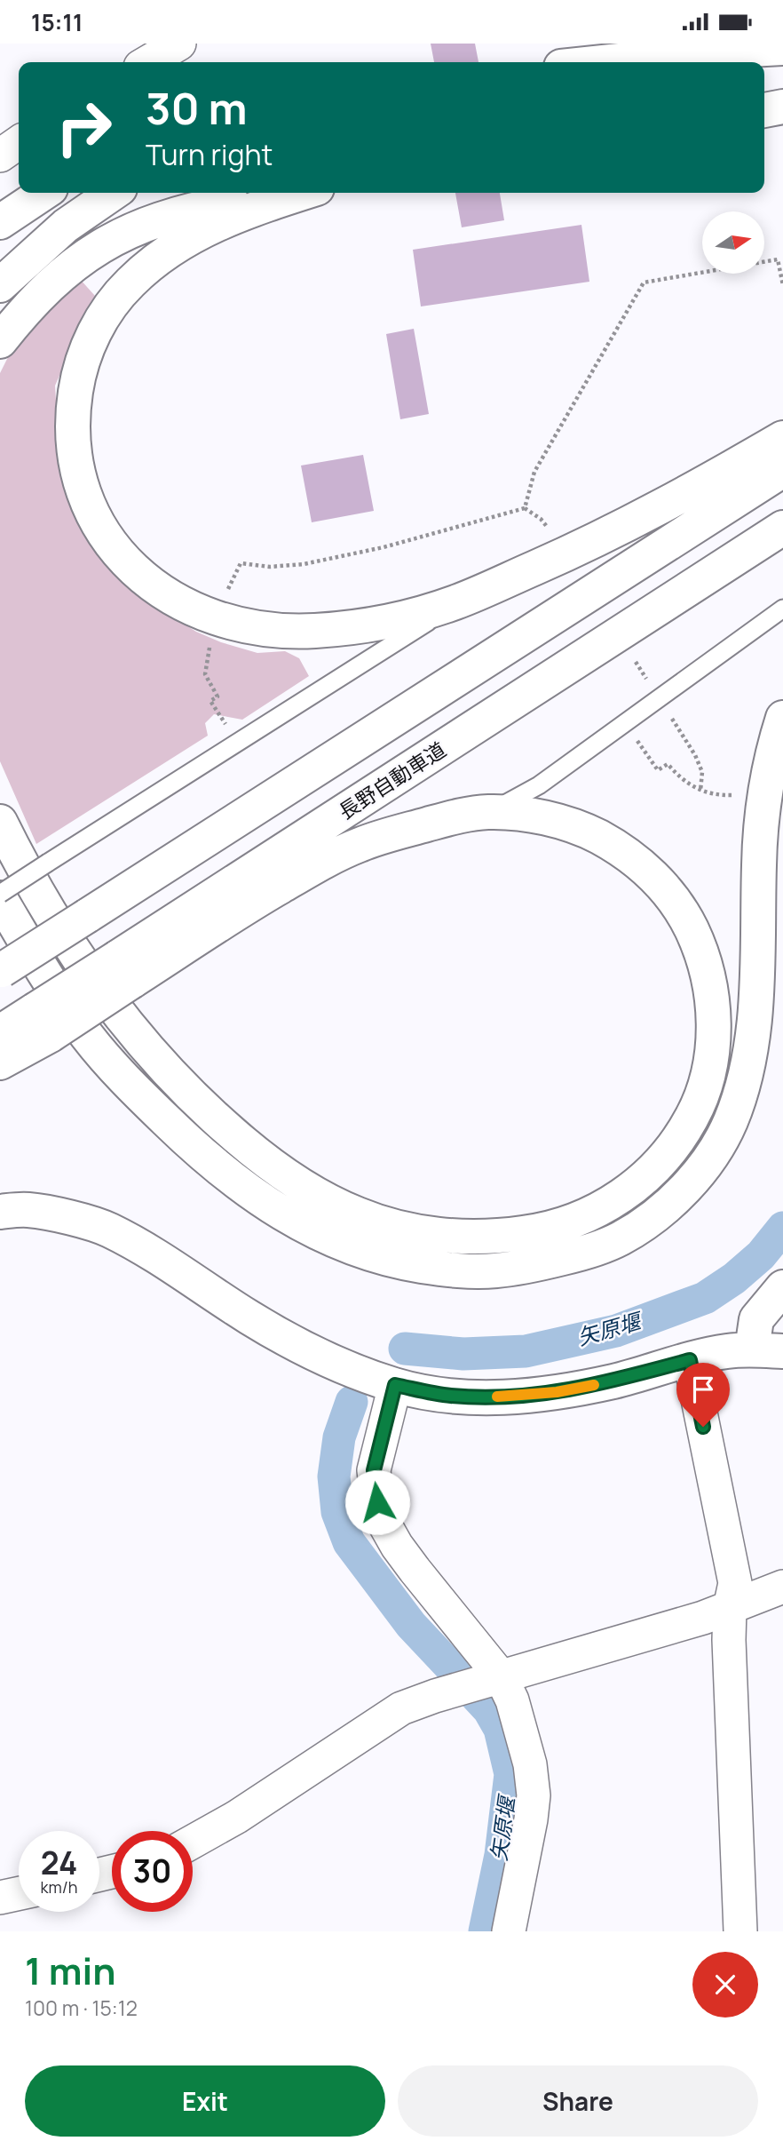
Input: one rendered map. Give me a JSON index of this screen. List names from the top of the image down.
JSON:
{
  "streets": {
    "main road": ["長野自動車道"]
  },
  "water": ["矢原堰"],
  "north": "right",
  "page": {
    "status": "15:11",
    "turn": ["30 m", "Turn right"],
    "speed": "24 km/h",
    "limit": "30",
    "heading": ["1 min", "100 m · 15:12"],
    "buttons": ["Exit", "Share"]
  }
}
